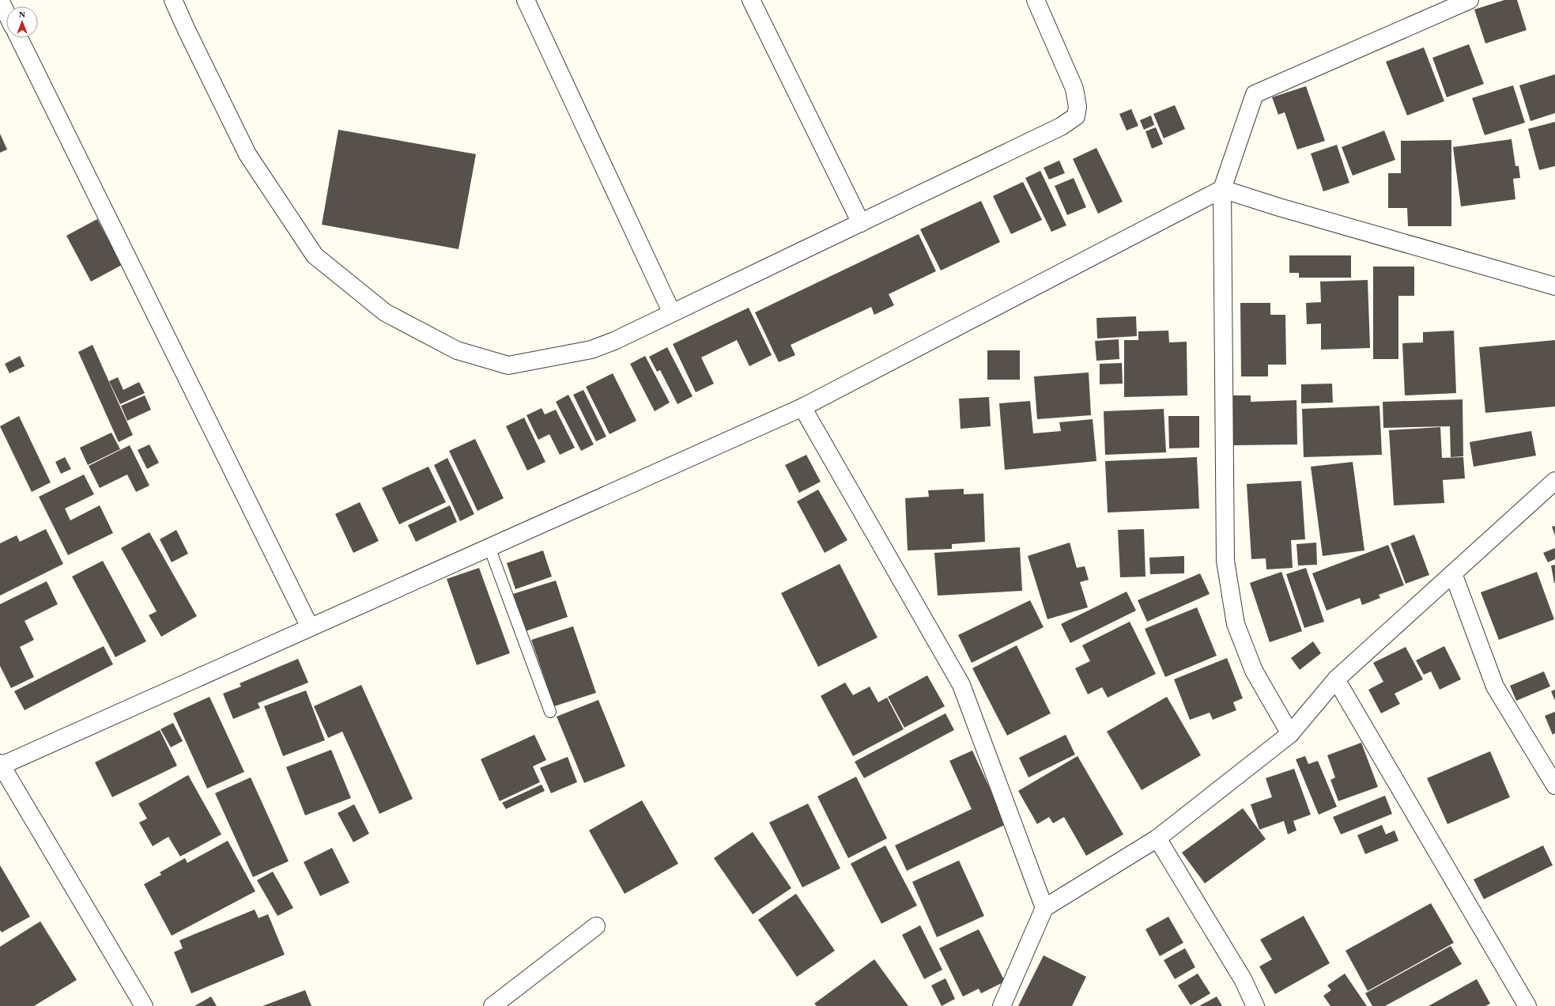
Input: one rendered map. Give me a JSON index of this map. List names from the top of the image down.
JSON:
{
  "north": "top"
}
